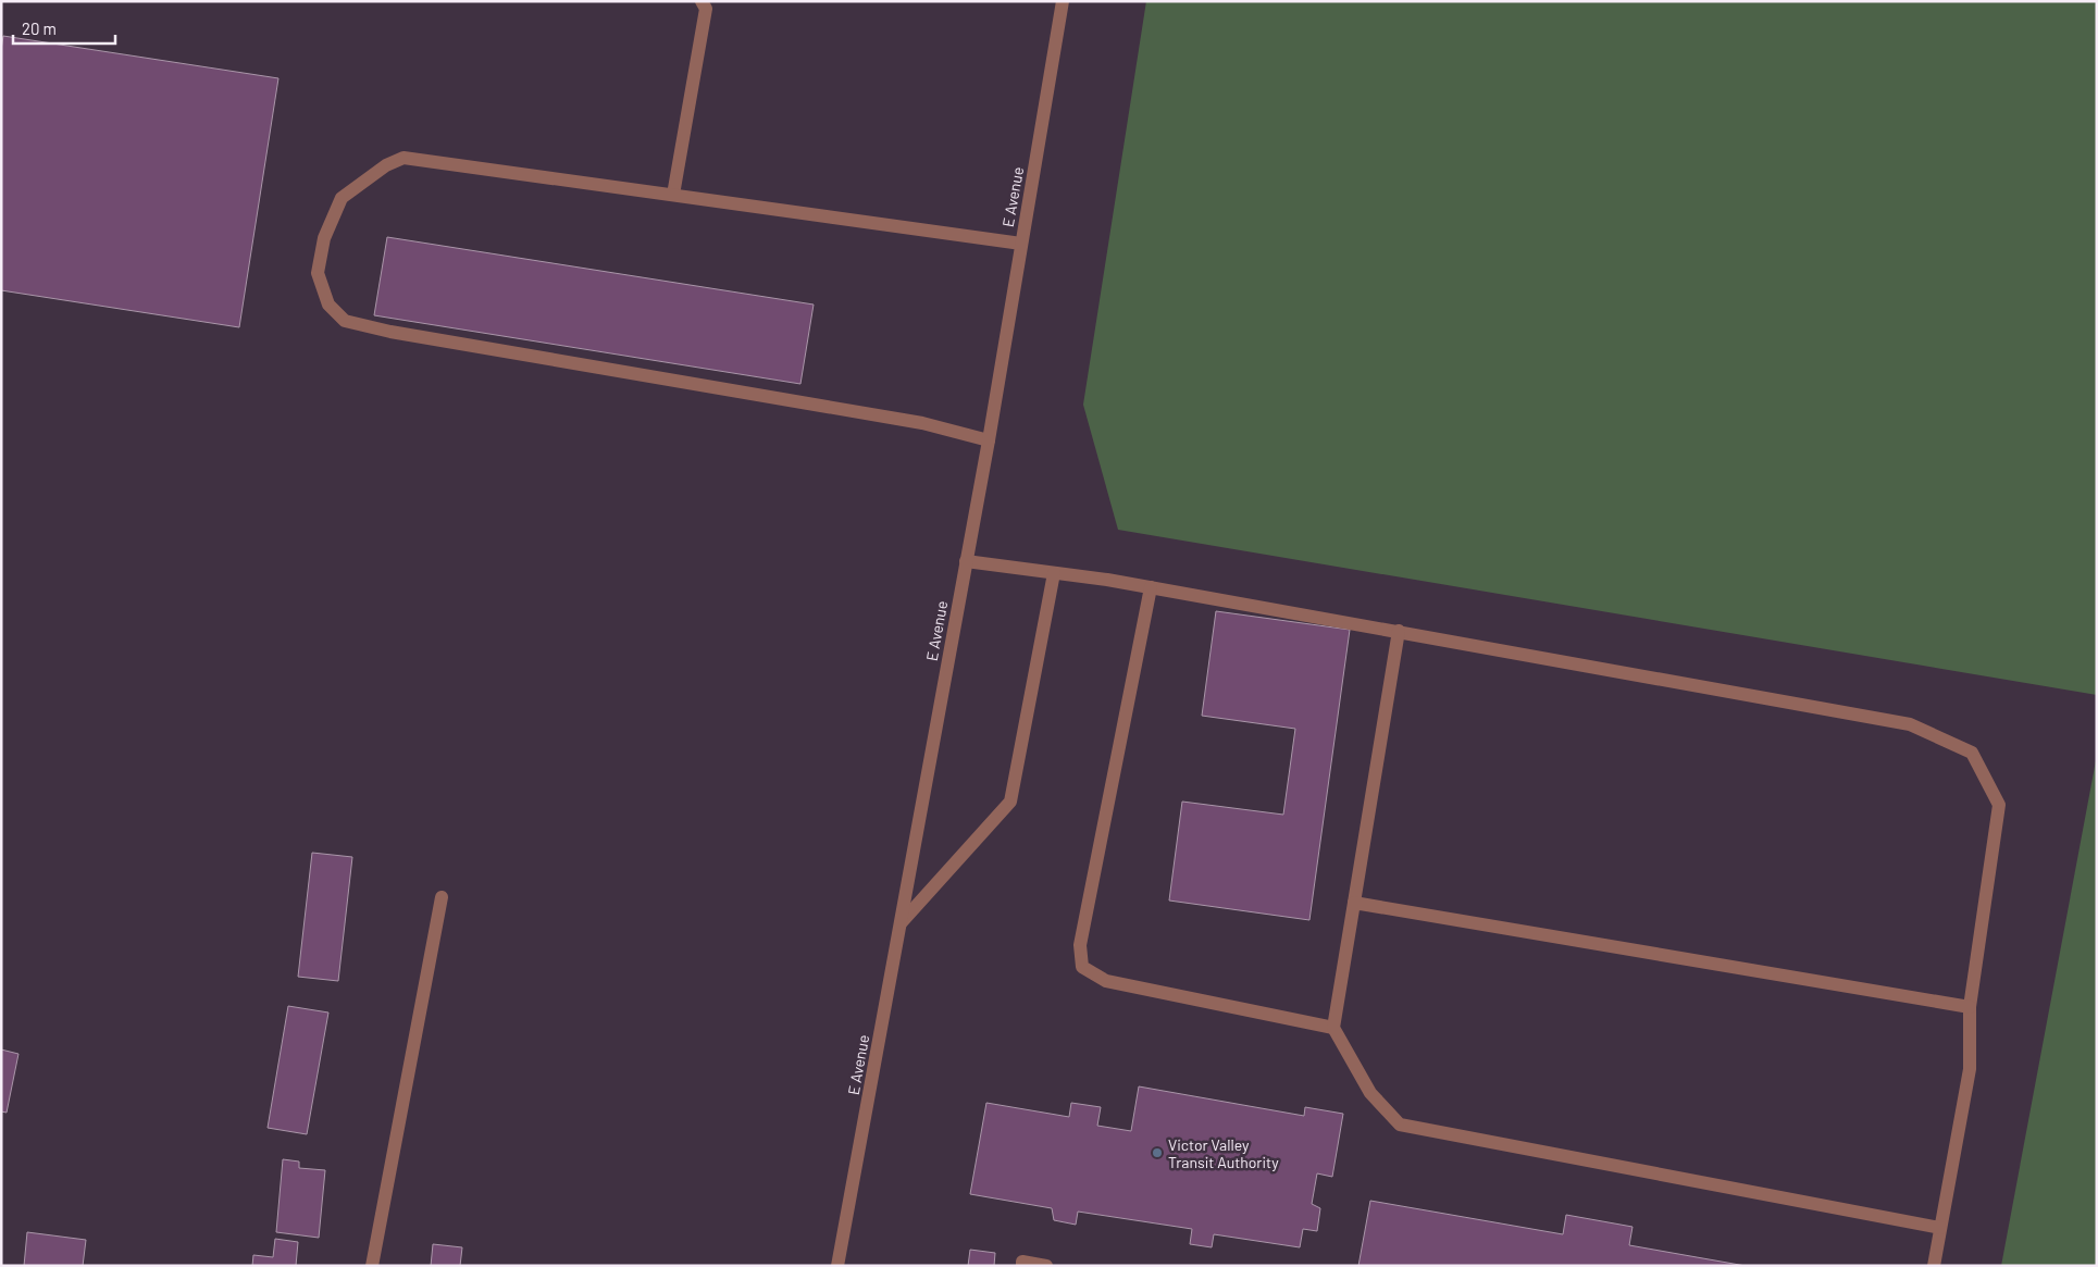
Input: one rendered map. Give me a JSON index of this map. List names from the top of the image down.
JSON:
{
  "streets": {
    "street": ["E Avenue"]
  },
  "places": ["Victor Valley Transit Authority"],
  "scale_bar": "20 m"
}
